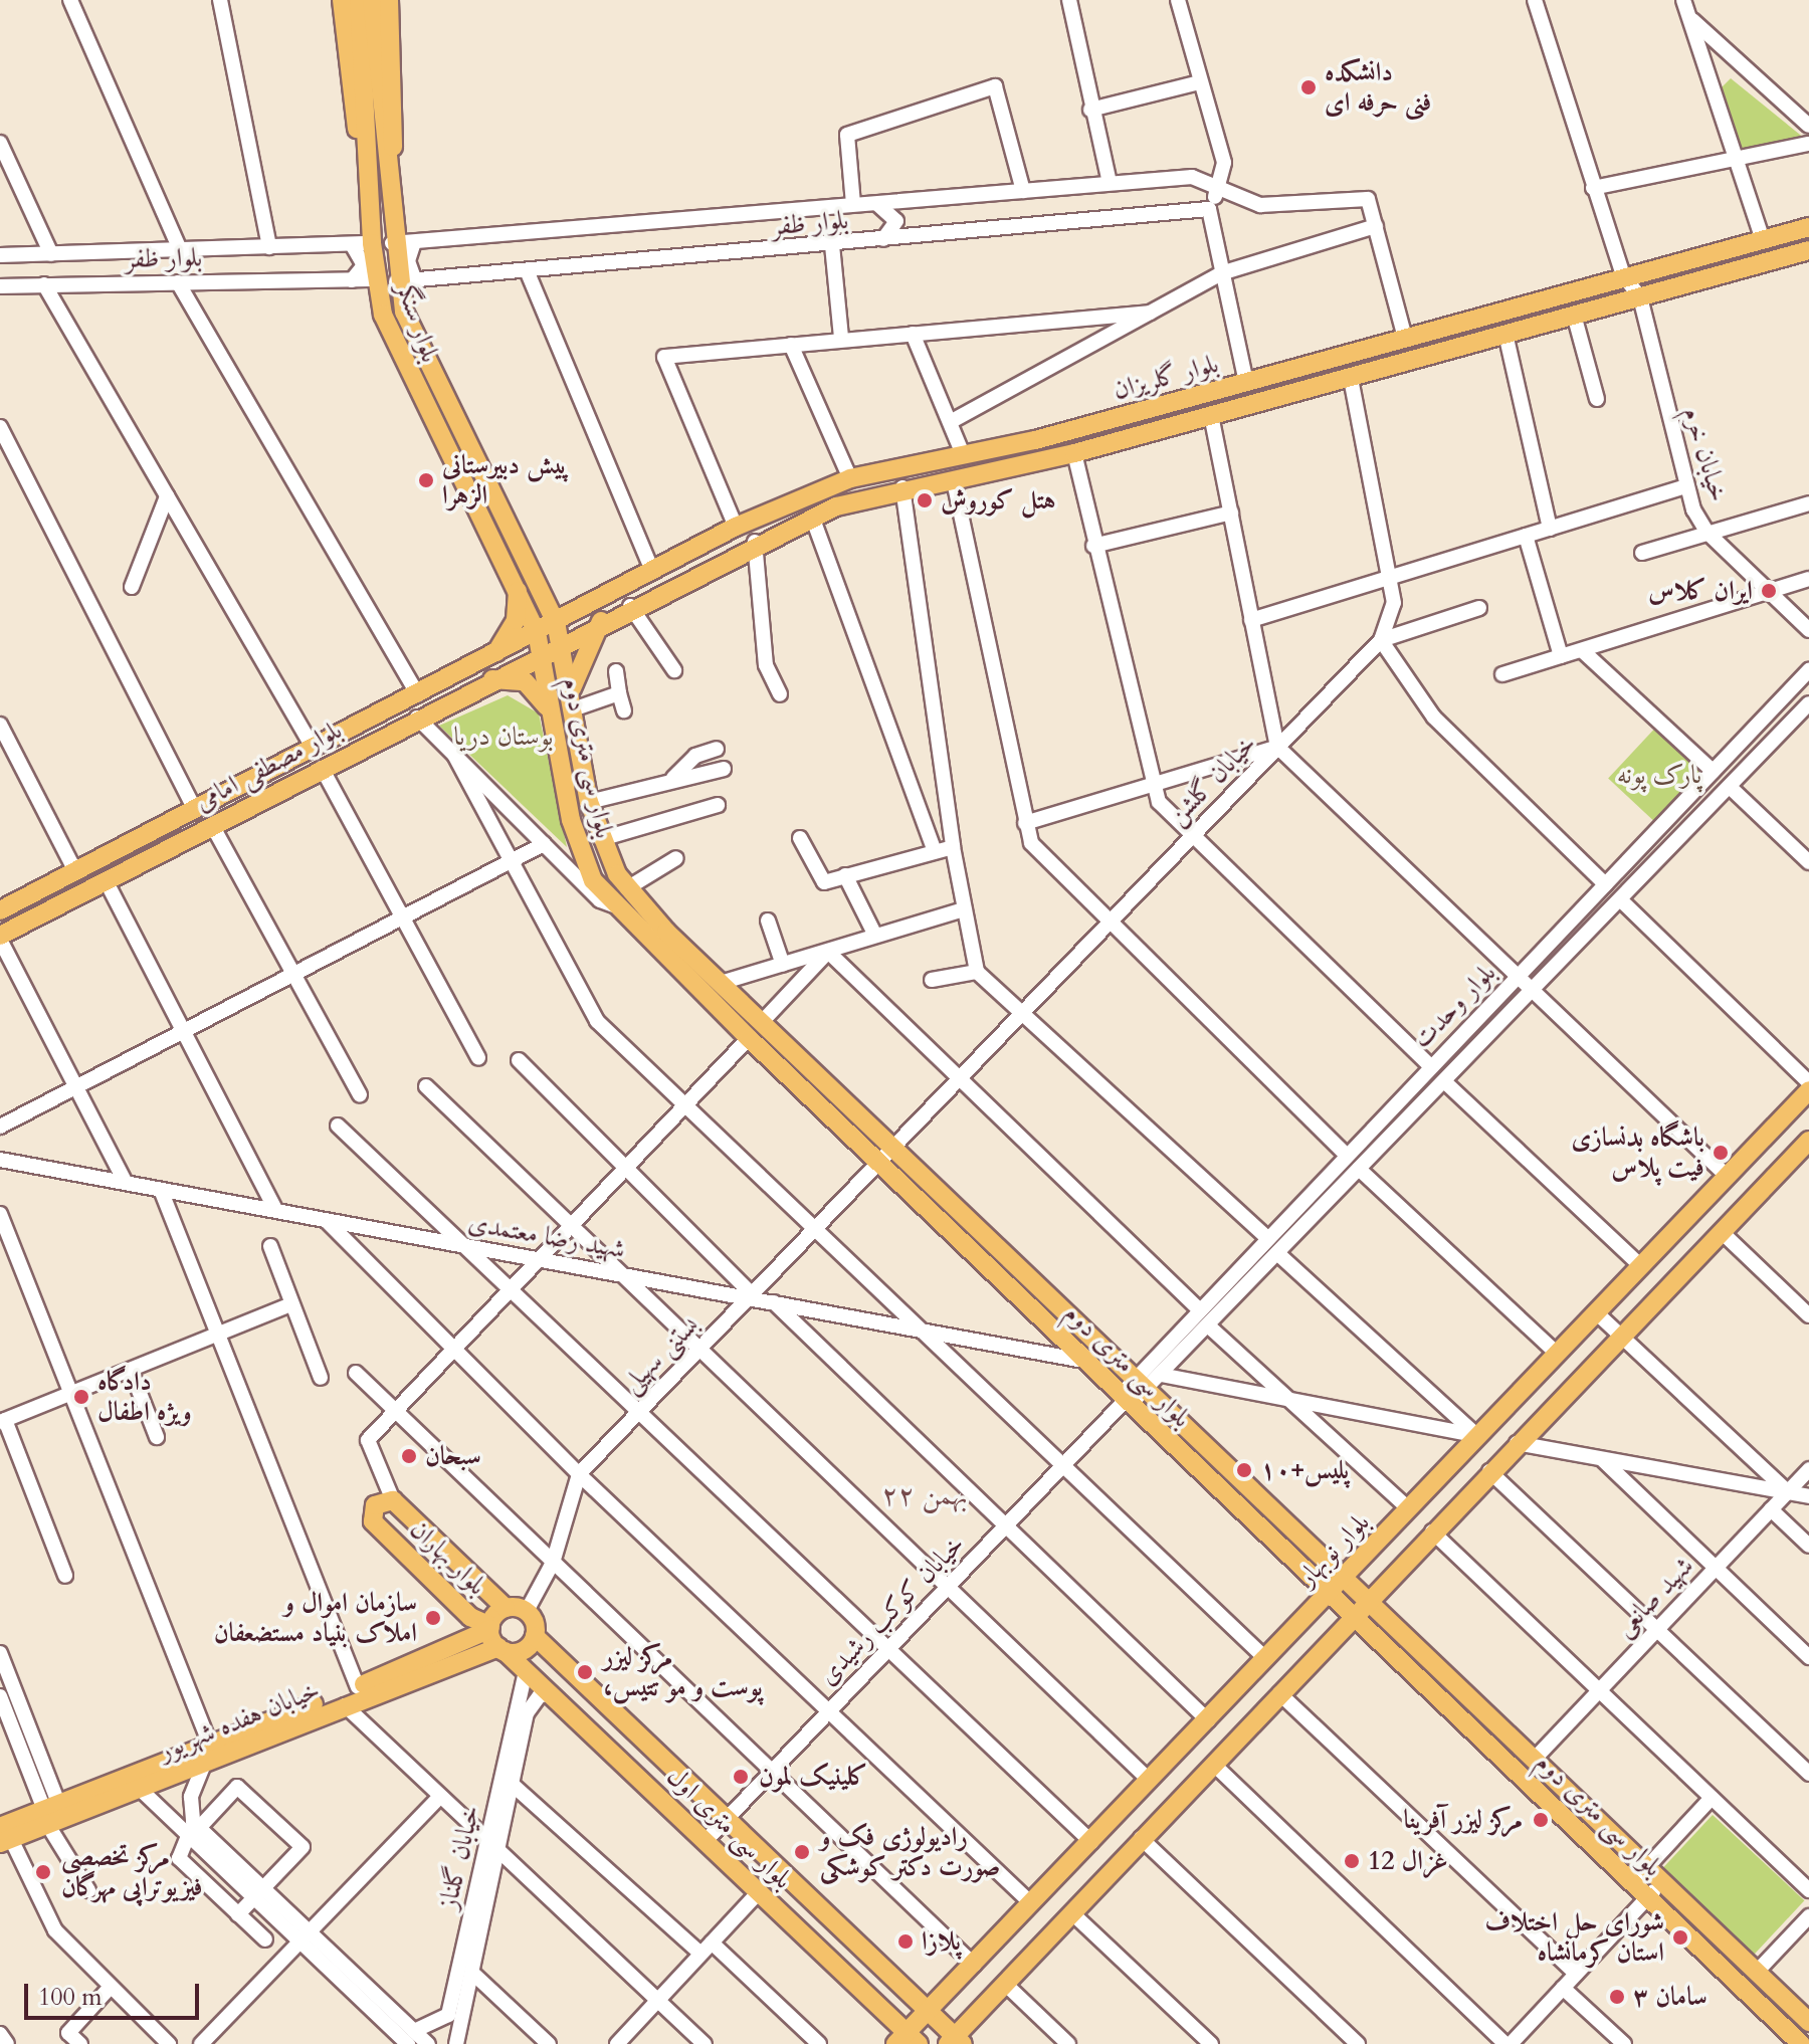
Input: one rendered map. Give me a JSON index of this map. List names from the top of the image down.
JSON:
{
  "streets": {
    "main road": [
      "بلوار سنگر",
      "بلوار گلریزان",
      "بلوار سی متری دوم",
      "بلوار مصطفی امامی",
      "بلوار نوبهار",
      "بلوار بهاران",
      "خیابان هفده شهریور",
      "بلوار سی متری اول"
    ],
    "street": [
      "بلوار ظفر",
      "خیابان خرم",
      "خیابان گلشن",
      "بلوار وحدت",
      "شهید رضا معتمدی",
      "بستنی سهیلی",
      "شهید صانعی",
      "خیابان کوکب رشیدی",
      "خیابان گلناز"
    ]
  },
  "crossings": [
    ["بلوار ظفر", "بلوار سنگر"],
    ["بلوار سنگر", "بلوار گلریزان"],
    ["بلوار سنگر", "بلوار سی متری دوم"],
    ["بلوار سنگر", "بلوار مصطفی امامی"],
    ["بلوار گلریزان", "خیابان خرم"],
    ["بلوار گلریزان", "بلوار سی متری دوم"],
    ["بلوار گلریزان", "بلوار مصطفی امامی"],
    ["بلوار گلریزان", "خیابان گلشن"],
    ["بلوار سی متری دوم", "بلوار مصطفی امامی"],
    ["بلوار سی متری دوم", "خیابان گلشن"],
    ["بلوار سی متری دوم", "بلوار وحدت"],
    ["بلوار سی متری دوم", "شهید رضا معتمدی"],
    ["بلوار سی متری دوم", "بستنی سهیلی"],
    ["بلوار سی متری دوم", "بلوار نوبهار"],
    ["بلوار سی متری دوم", "شهید صانعی"],
    ["بلوار سی متری دوم", "خیابان کوکب رشیدی"],
    ["خیابان گلشن", "بستنی سهیلی"],
    ["بلوار وحدت", "خیابان کوکب رشیدی"],
    ["شهید رضا معتمدی", "بستنی سهیلی"],
    ["بستنی سهیلی", "بلوار بهاران"],
    ["بستنی سهیلی", "خیابان هفده شهریور"],
    ["بستنی سهیلی", "بلوار سی متری اول"],
    ["بلوار نوبهار", "بلوار سی متری اول"],
    ["بلوار بهاران", "خیابان هفده شهریور"],
    ["بلوار بهاران", "بلوار سی متری اول"],
    ["خیابان کوکب رشیدی", "بلوار سی متری اول"],
    ["خیابان هفده شهریور", "بلوار سی متری اول"],
    ["بلوار سی متری اول", "خیابان گلناز"]
  ],
  "districts": ["۲۲ بهمن"],
  "parks": ["بوستان دریا", "پارک پونه"],
  "places": [
    "دانشکده فنی حرفه ای",
    "پیش دبیرستانی الزهرا",
    "هتل کوروش",
    "ایران کلاس",
    "باشگاه بدنسازی فیت پلاس",
    "دادگاه ویژه اطفال",
    "سبحان",
    "پلیس+۱۰",
    "سازمان اموال و املاک بنیاد مستضعفان",
    "مرکز لیزر ،پوست و مو تتیس",
    "کلینیک لمون",
    "مرکز لیزر آفرینا",
    "رادیولوژی فک و صورت دکتر کوشکی",
    "غزال 12",
    "مرکز تخصصی فیزیوتراپی مهرگان",
    "شورای حل اختلاف استان کرمانشاه",
    "پلازا",
    "سامان ۳"
  ],
  "scale_bar": "100 m"
}
